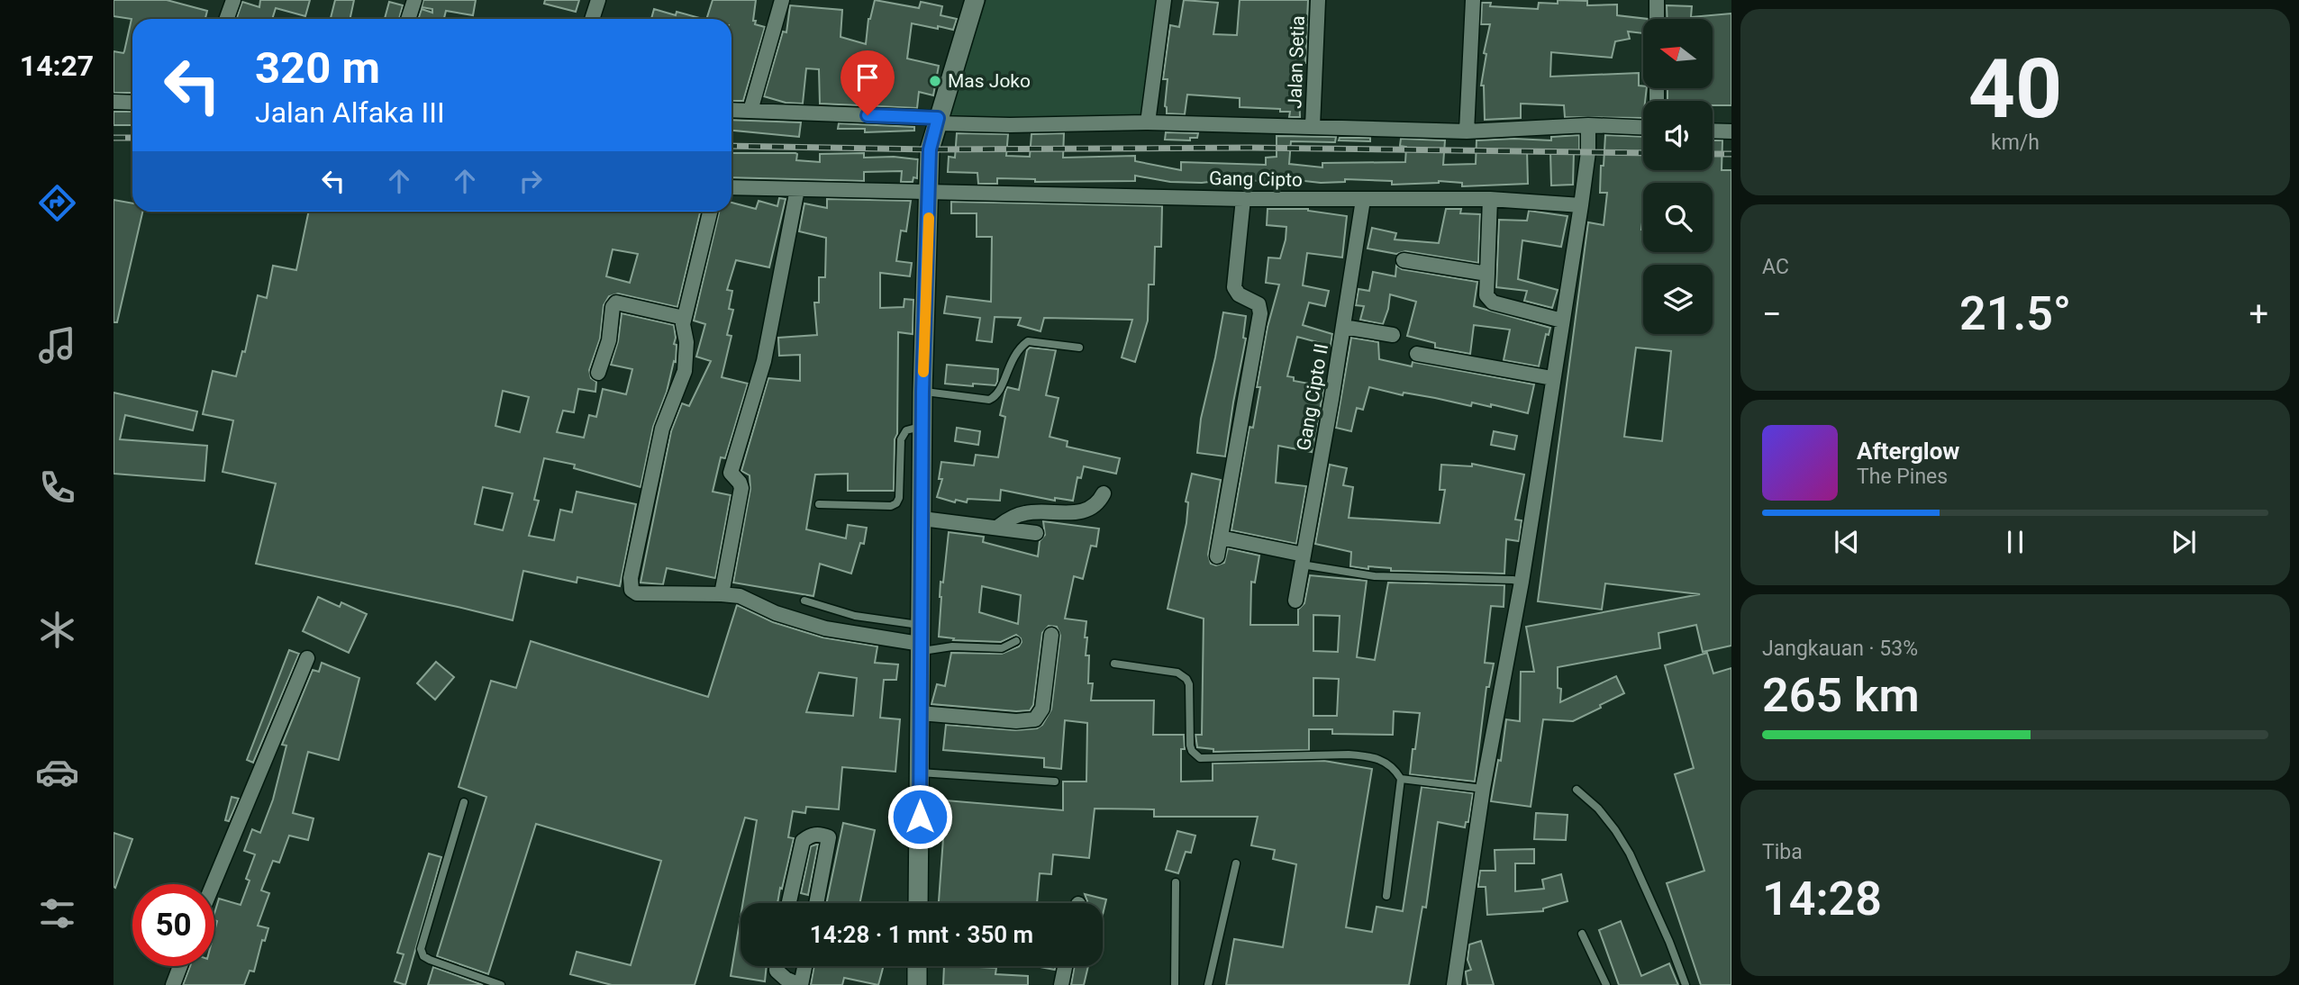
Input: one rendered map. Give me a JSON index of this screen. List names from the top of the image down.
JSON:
{
  "streets": {
    "street": ["Jalan Setia", "Gang Cipto", "Gang Cipto II"]
  },
  "crossings": [
    ["Gang Cipto", "Gang Cipto II"]
  ],
  "places": ["Mas Joko"],
  "north": "left",
  "page": {
    "tabs": "14:27",
    "tile": [
      ["40", "km/h"],
      "AC",
      ["Jangkauan · 53%", "265 km"],
      ["Tiba", "14:28"]
    ],
    "turn": ["320 m", "Jalan Alfaka III"],
    "heat": ["−", "21.5°", "+"],
    "song": ["Afterglow", "The Pines"],
    "limit": "50",
    "trip": "14:28 · 1 mnt · 350 m"
  }
}
